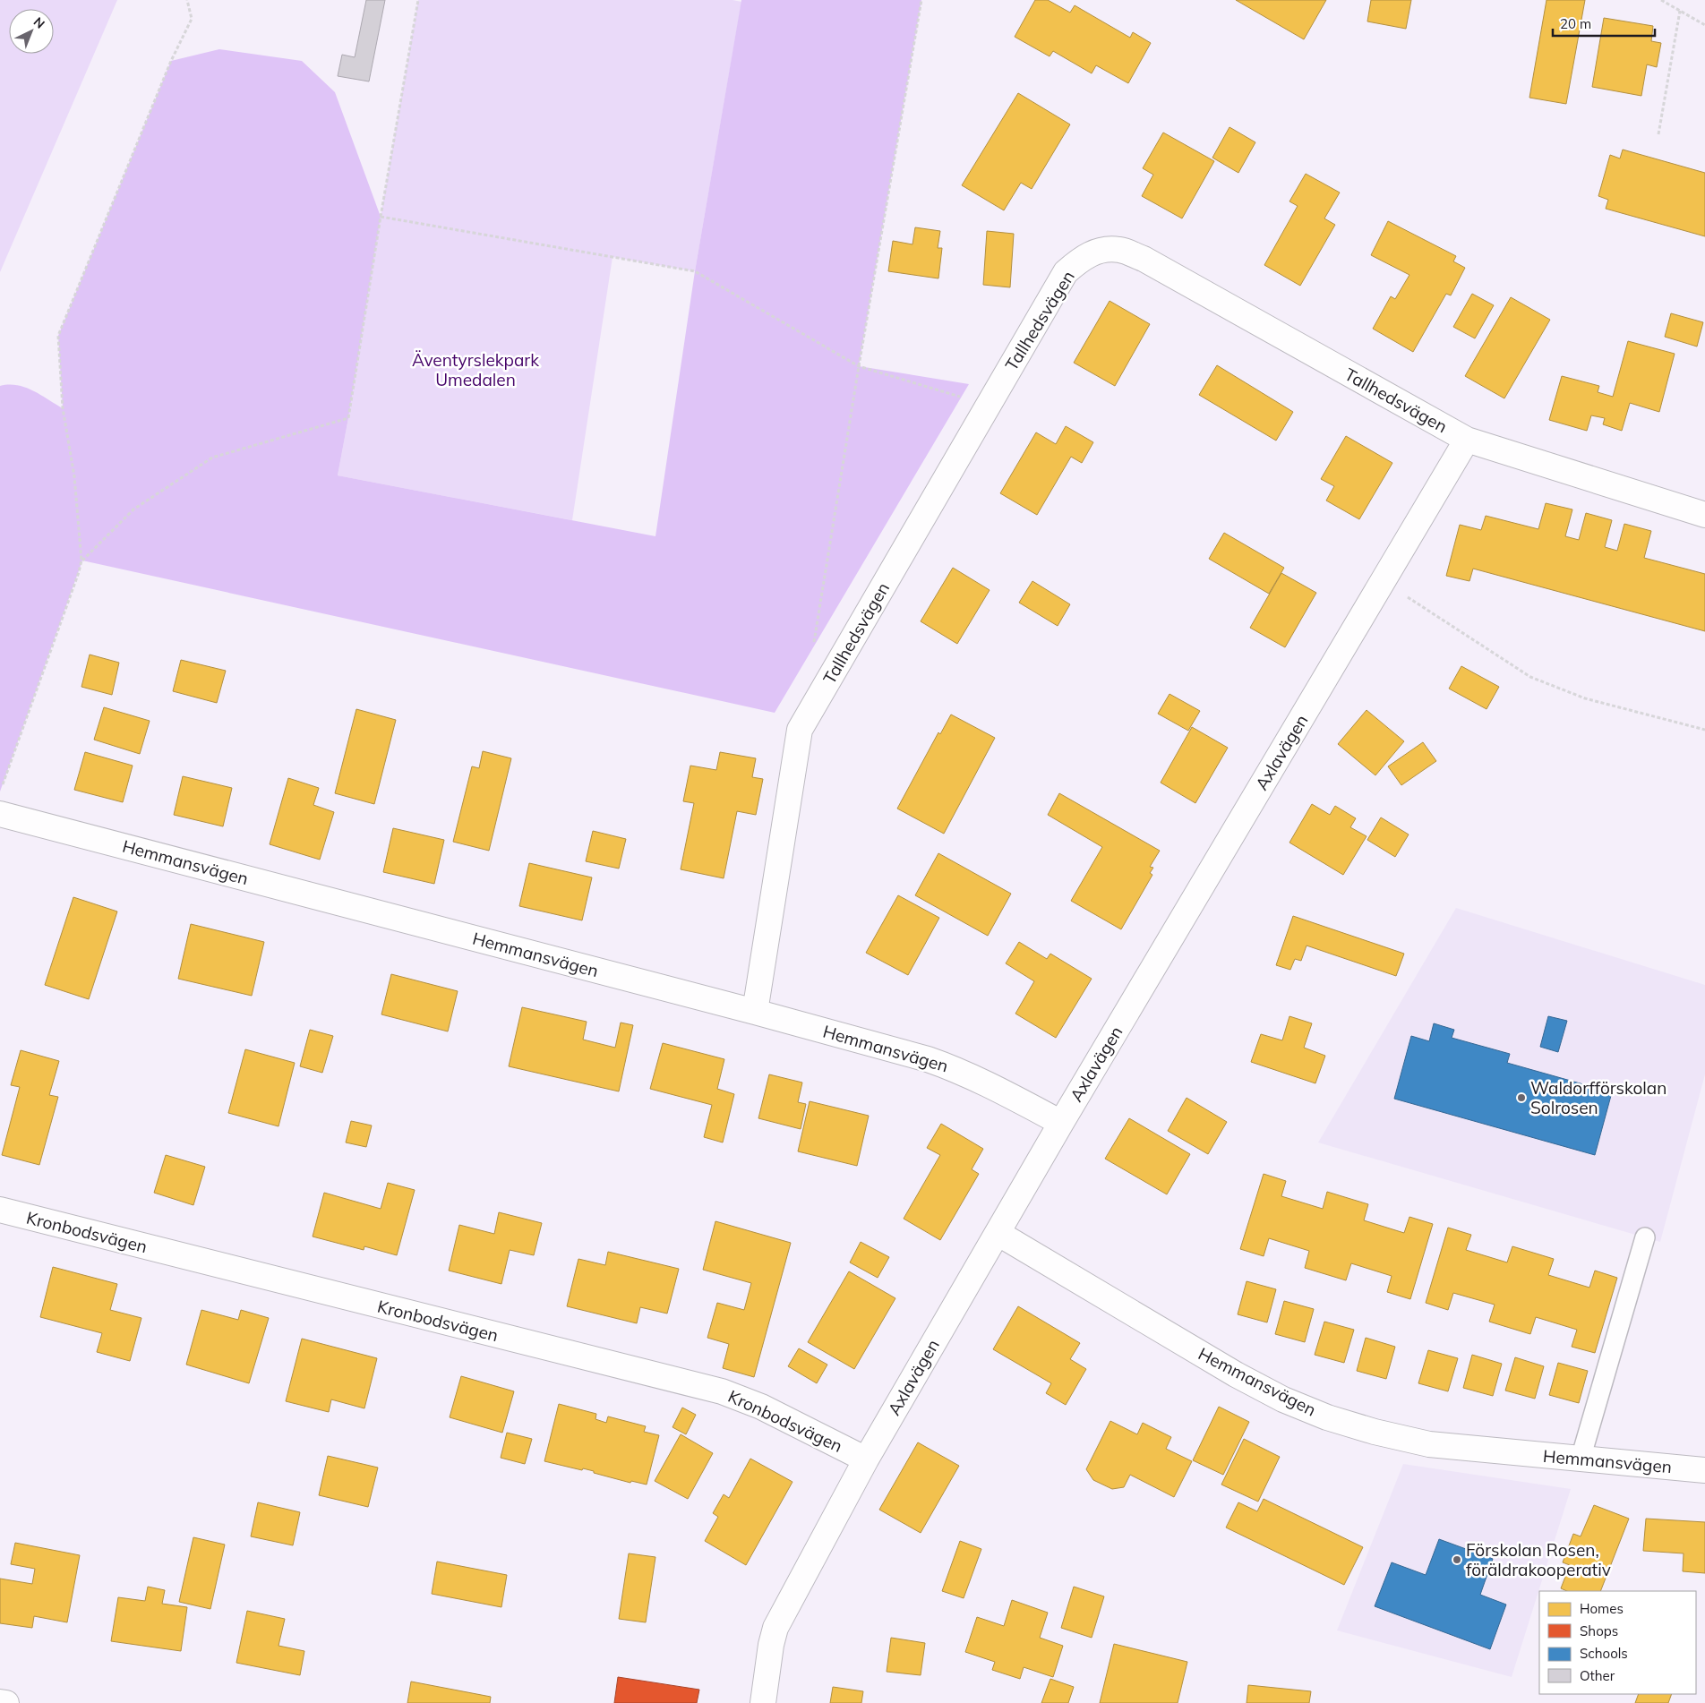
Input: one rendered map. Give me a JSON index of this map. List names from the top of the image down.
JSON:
{
  "streets": {
    "street": [
      "Tallhedsvägen",
      "Axlavägen",
      "Hemmansvägen",
      "Kronbodsvägen"
    ]
  },
  "crossings": [
    ["Tallhedsvägen", "Axlavägen"],
    ["Tallhedsvägen", "Hemmansvägen"],
    ["Axlavägen", "Hemmansvägen"],
    ["Axlavägen", "Kronbodsvägen"]
  ],
  "parks": ["Äventyrslekpark Umedalen"],
  "places": ["Waldorfförskolan Solrosen", "Förskolan Rosen, föräldrakooperativ"],
  "legend": [
    "Homes",
    "Shops",
    "Schools",
    "Other"
  ],
  "scale_bar": "20 m",
  "north": "top right"
}
